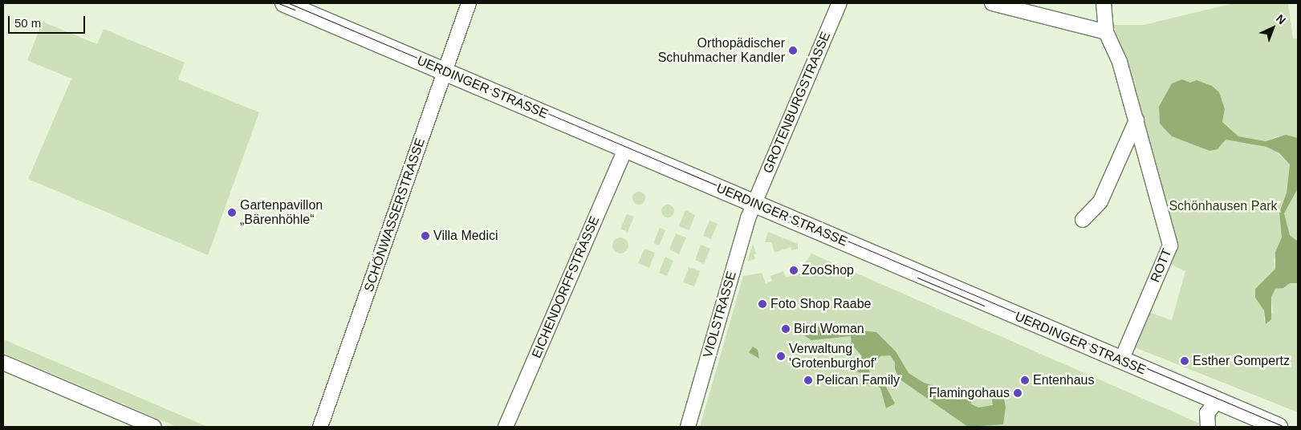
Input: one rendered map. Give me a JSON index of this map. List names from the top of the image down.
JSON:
{
  "streets": {
    "main road": ["UERDINGER STRASSE"],
    "street": [
      "GROTENBURGSTRASSE",
      "SCHÖNWASSERSTRASSE",
      "ROTT",
      "EICHENDORFFSTRASSE",
      "VIOLSTRASSE"
    ]
  },
  "crossings": [
    ["UERDINGER STRASSE", "GROTENBURGSTRASSE"],
    ["UERDINGER STRASSE", "SCHÖNWASSERSTRASSE"],
    ["UERDINGER STRASSE", "ROTT"],
    ["UERDINGER STRASSE", "EICHENDORFFSTRASSE"],
    ["UERDINGER STRASSE", "VIOLSTRASSE"],
    ["GROTENBURGSTRASSE", "VIOLSTRASSE"]
  ],
  "parks": ["Schönhausen Park"],
  "places": [
    "Orthopädischer Schuhmacher Kandler",
    "Gartenpavillon „Bärenhöhle“",
    "Villa Medici",
    "ZooShop",
    "Foto Shop Raabe",
    "Bird Woman",
    "Verwaltung 'Grotenburghof'",
    "Esther Gompertz",
    "Pelican Family",
    "Entenhaus",
    "Flamingohaus"
  ],
  "scale_bar": "50 m",
  "north": "top right"
}
